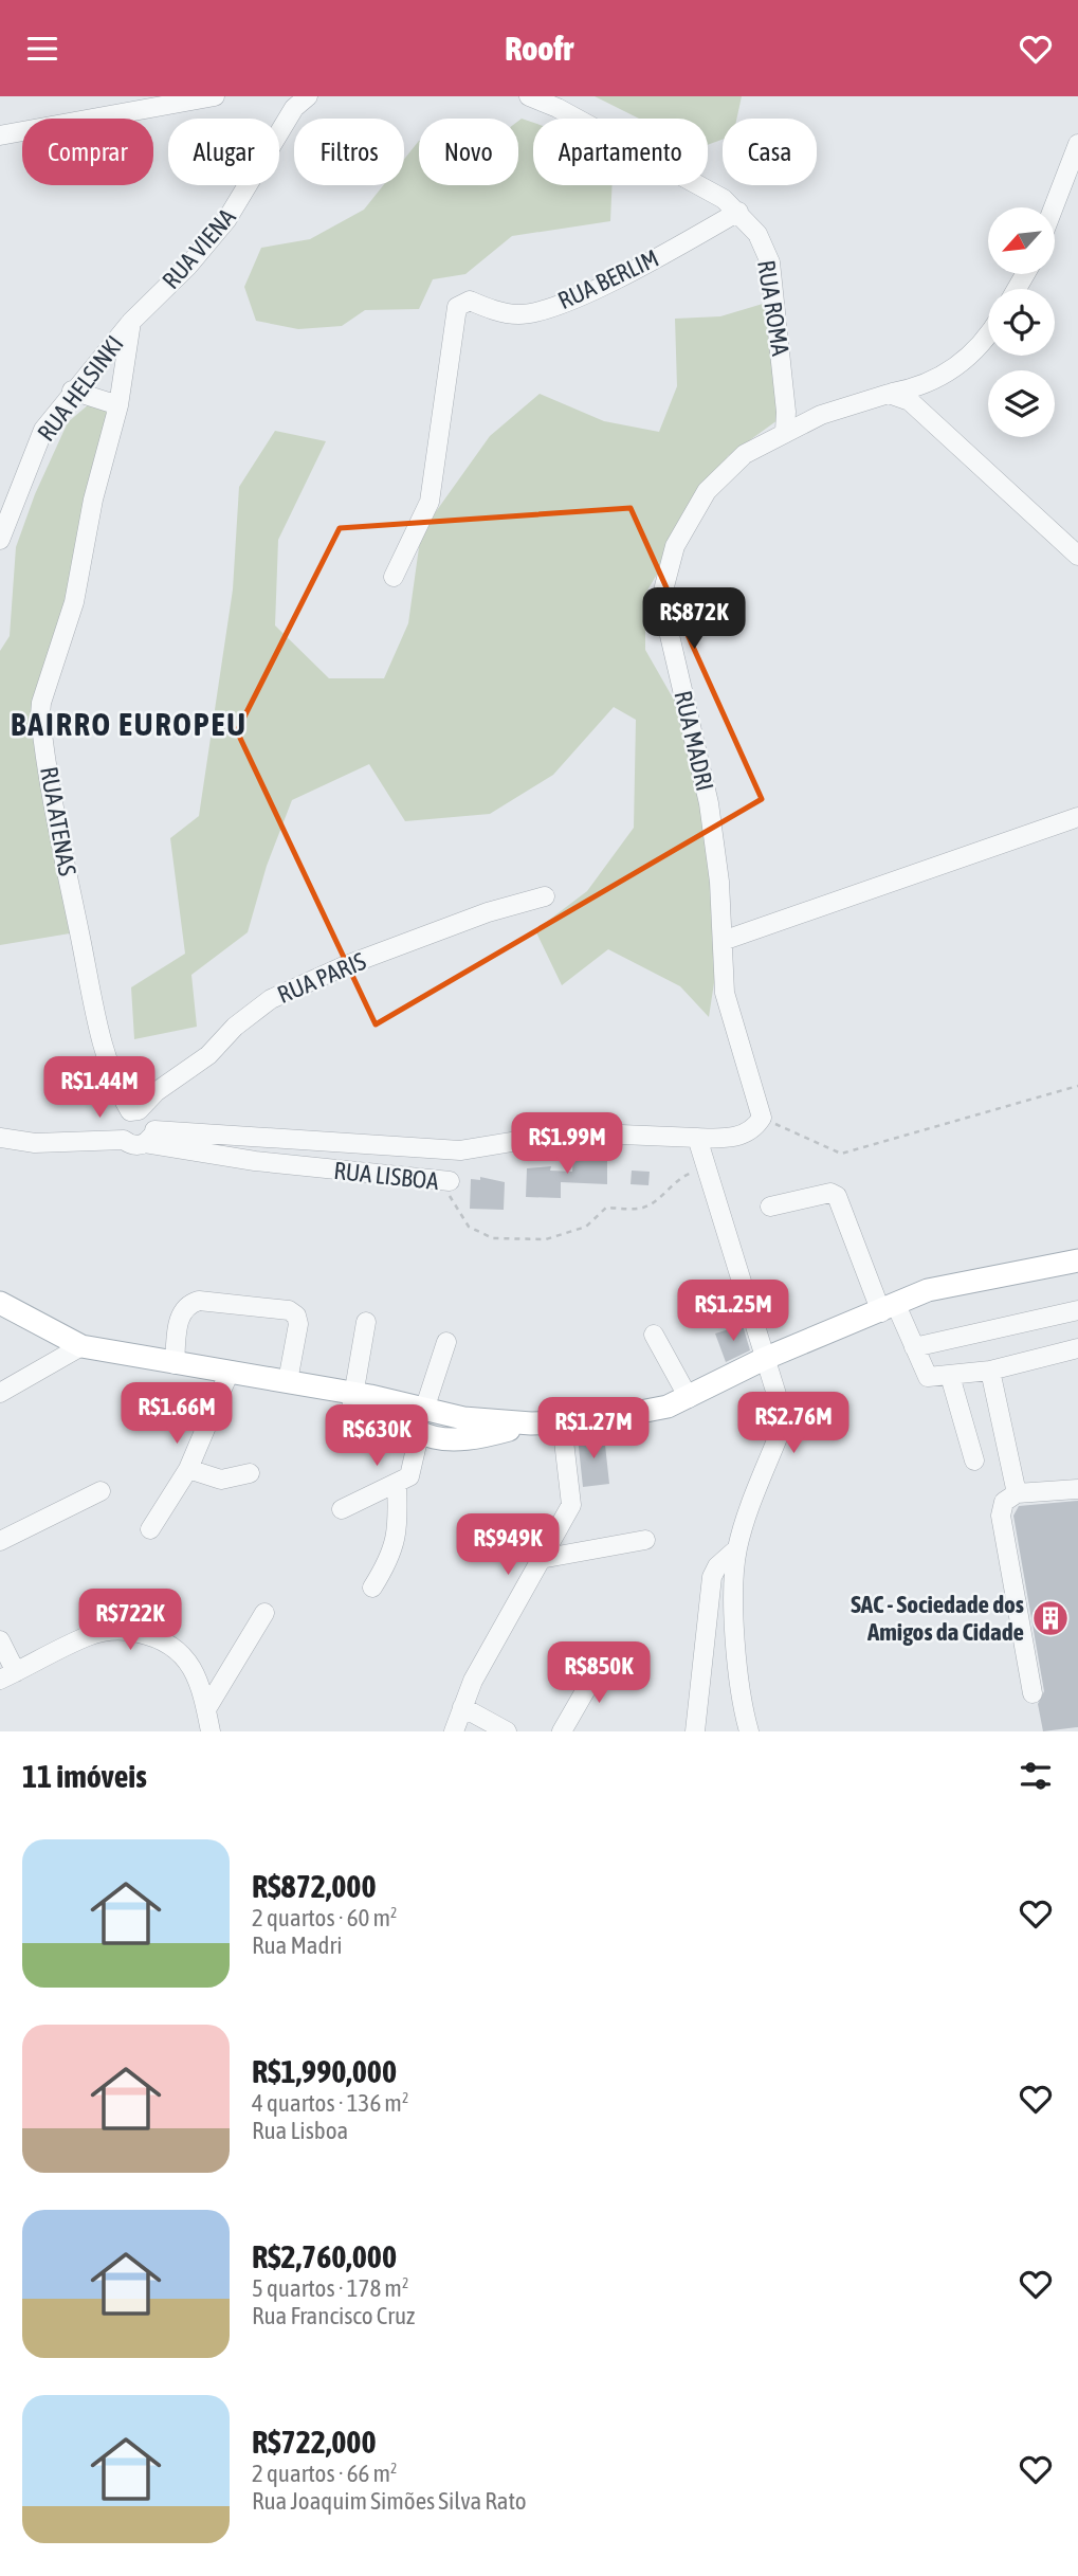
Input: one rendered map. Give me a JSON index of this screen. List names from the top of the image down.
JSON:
{
  "streets": {
    "street": [
      "RUA VIENA",
      "RUA BERLIM",
      "RUA ROMA",
      "RUA HELSINKI",
      "RUA MADRI",
      "RUA ATENAS",
      "RUA PARIS",
      "RUA LISBOA"
    ]
  },
  "crossings": [
    ["RUA VIENA", "RUA HELSINKI"],
    ["RUA VIENA", "RUA ATENAS"],
    ["RUA BERLIM", "RUA ROMA"],
    ["RUA ROMA", "RUA MADRI"],
    ["RUA HELSINKI", "RUA ATENAS"],
    ["RUA ATENAS", "RUA PARIS"],
    ["RUA ATENAS", "RUA LISBOA"],
    ["RUA PARIS", "RUA LISBOA"]
  ],
  "districts": ["BAIRRO EUROPEU"],
  "places": {
    "building": ["SAC - Sociedade dos Amigos da Cidade"]
  },
  "north": "bottom left",
  "page": {
    "header": "Roofr",
    "chip": [
      "Comprar",
      "Alugar",
      "Filtros",
      "Novo",
      "Apartamento",
      "Casa"
    ],
    "price": [
      "R$872K",
      "R$1.44M",
      "R$1.99M",
      "R$1.25M",
      "R$1.66M",
      "R$2.76M",
      "R$1.27M",
      "R$630K",
      "R$949K",
      "R$722K",
      "R$850K"
    ],
    "heading": "11 imóveis",
    "list": [
      {
        "name": "R$872,000",
        "note": "2 quartos · 60 m² · Rua Madri"
      },
      {
        "name": "R$1,990,000",
        "note": "4 quartos · 136 m² · Rua Lisboa"
      },
      {
        "name": "R$2,760,000",
        "note": "5 quartos · 178 m² · Rua Francisco Cruz"
      },
      {
        "name": "R$722,000",
        "note": "2 quartos · 66 m² · Rua Joaquim Simões Silva Rato"
      }
    ]
  }
}
